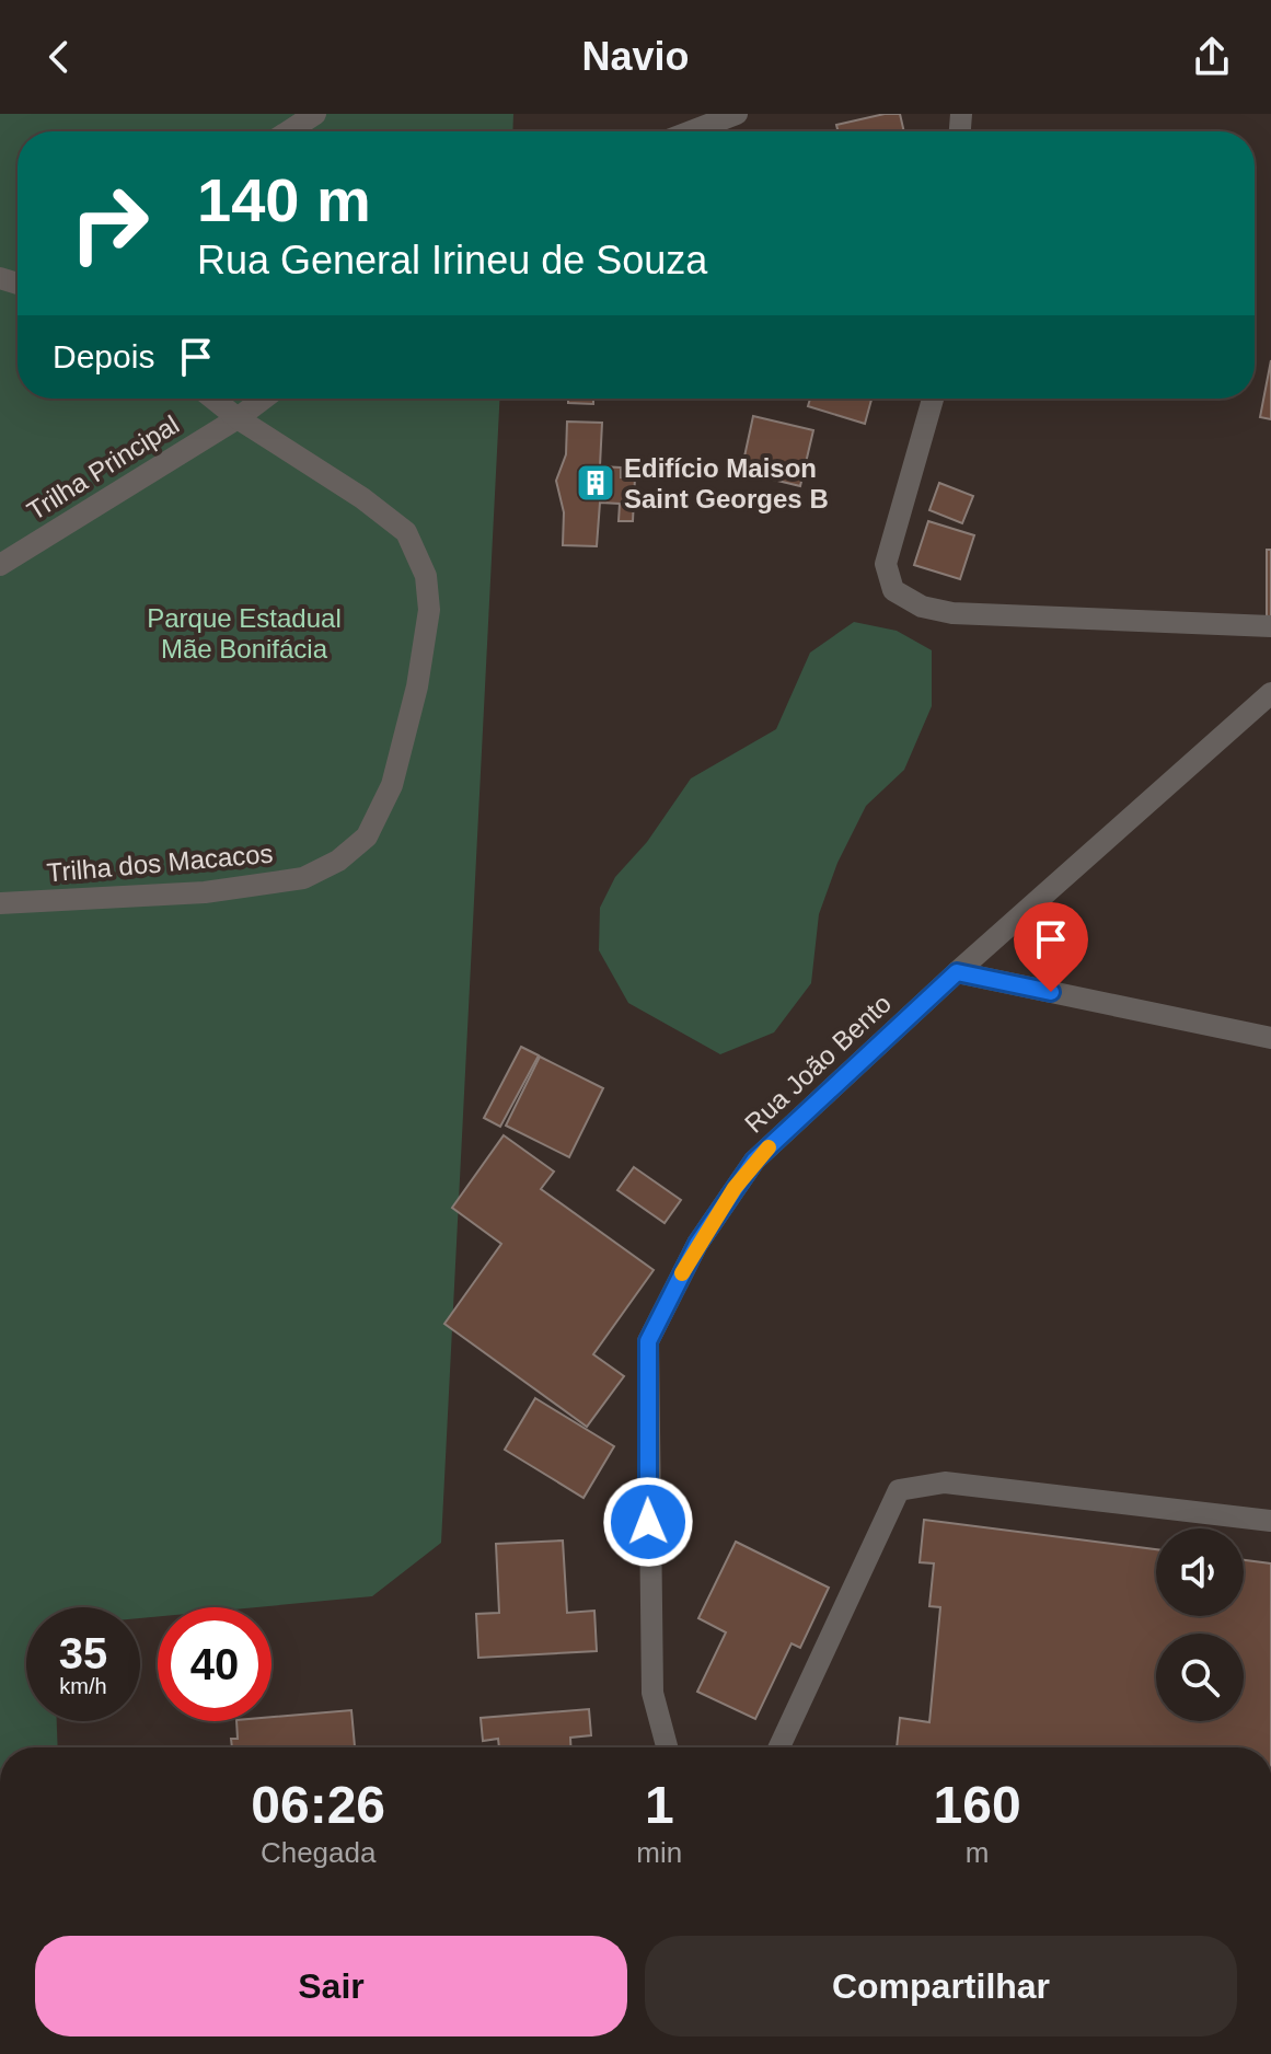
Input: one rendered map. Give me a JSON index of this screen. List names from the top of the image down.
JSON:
{
  "streets": {
    "street": ["Trilha Principal", "Trilha dos Macacos", "Rua João Bento"]
  },
  "crossings": [
    ["Trilha Principal", "Trilha dos Macacos"]
  ],
  "parks": ["Parque Estadual Mãe Bonifácia"],
  "places": {
    "building": ["Edifício Maison Saint Georges B"]
  },
  "page": {
    "header": "Navio",
    "turn": ["140 m", "Rua General Irineu de Souza"],
    "then": "Depois",
    "speed": "35 km/h",
    "limit": "40",
    "eta": [
      "06:26",
      "Chegada",
      "1",
      "min",
      "160",
      "m"
    ],
    "buttons": ["Sair", "Compartilhar"]
  }
}
